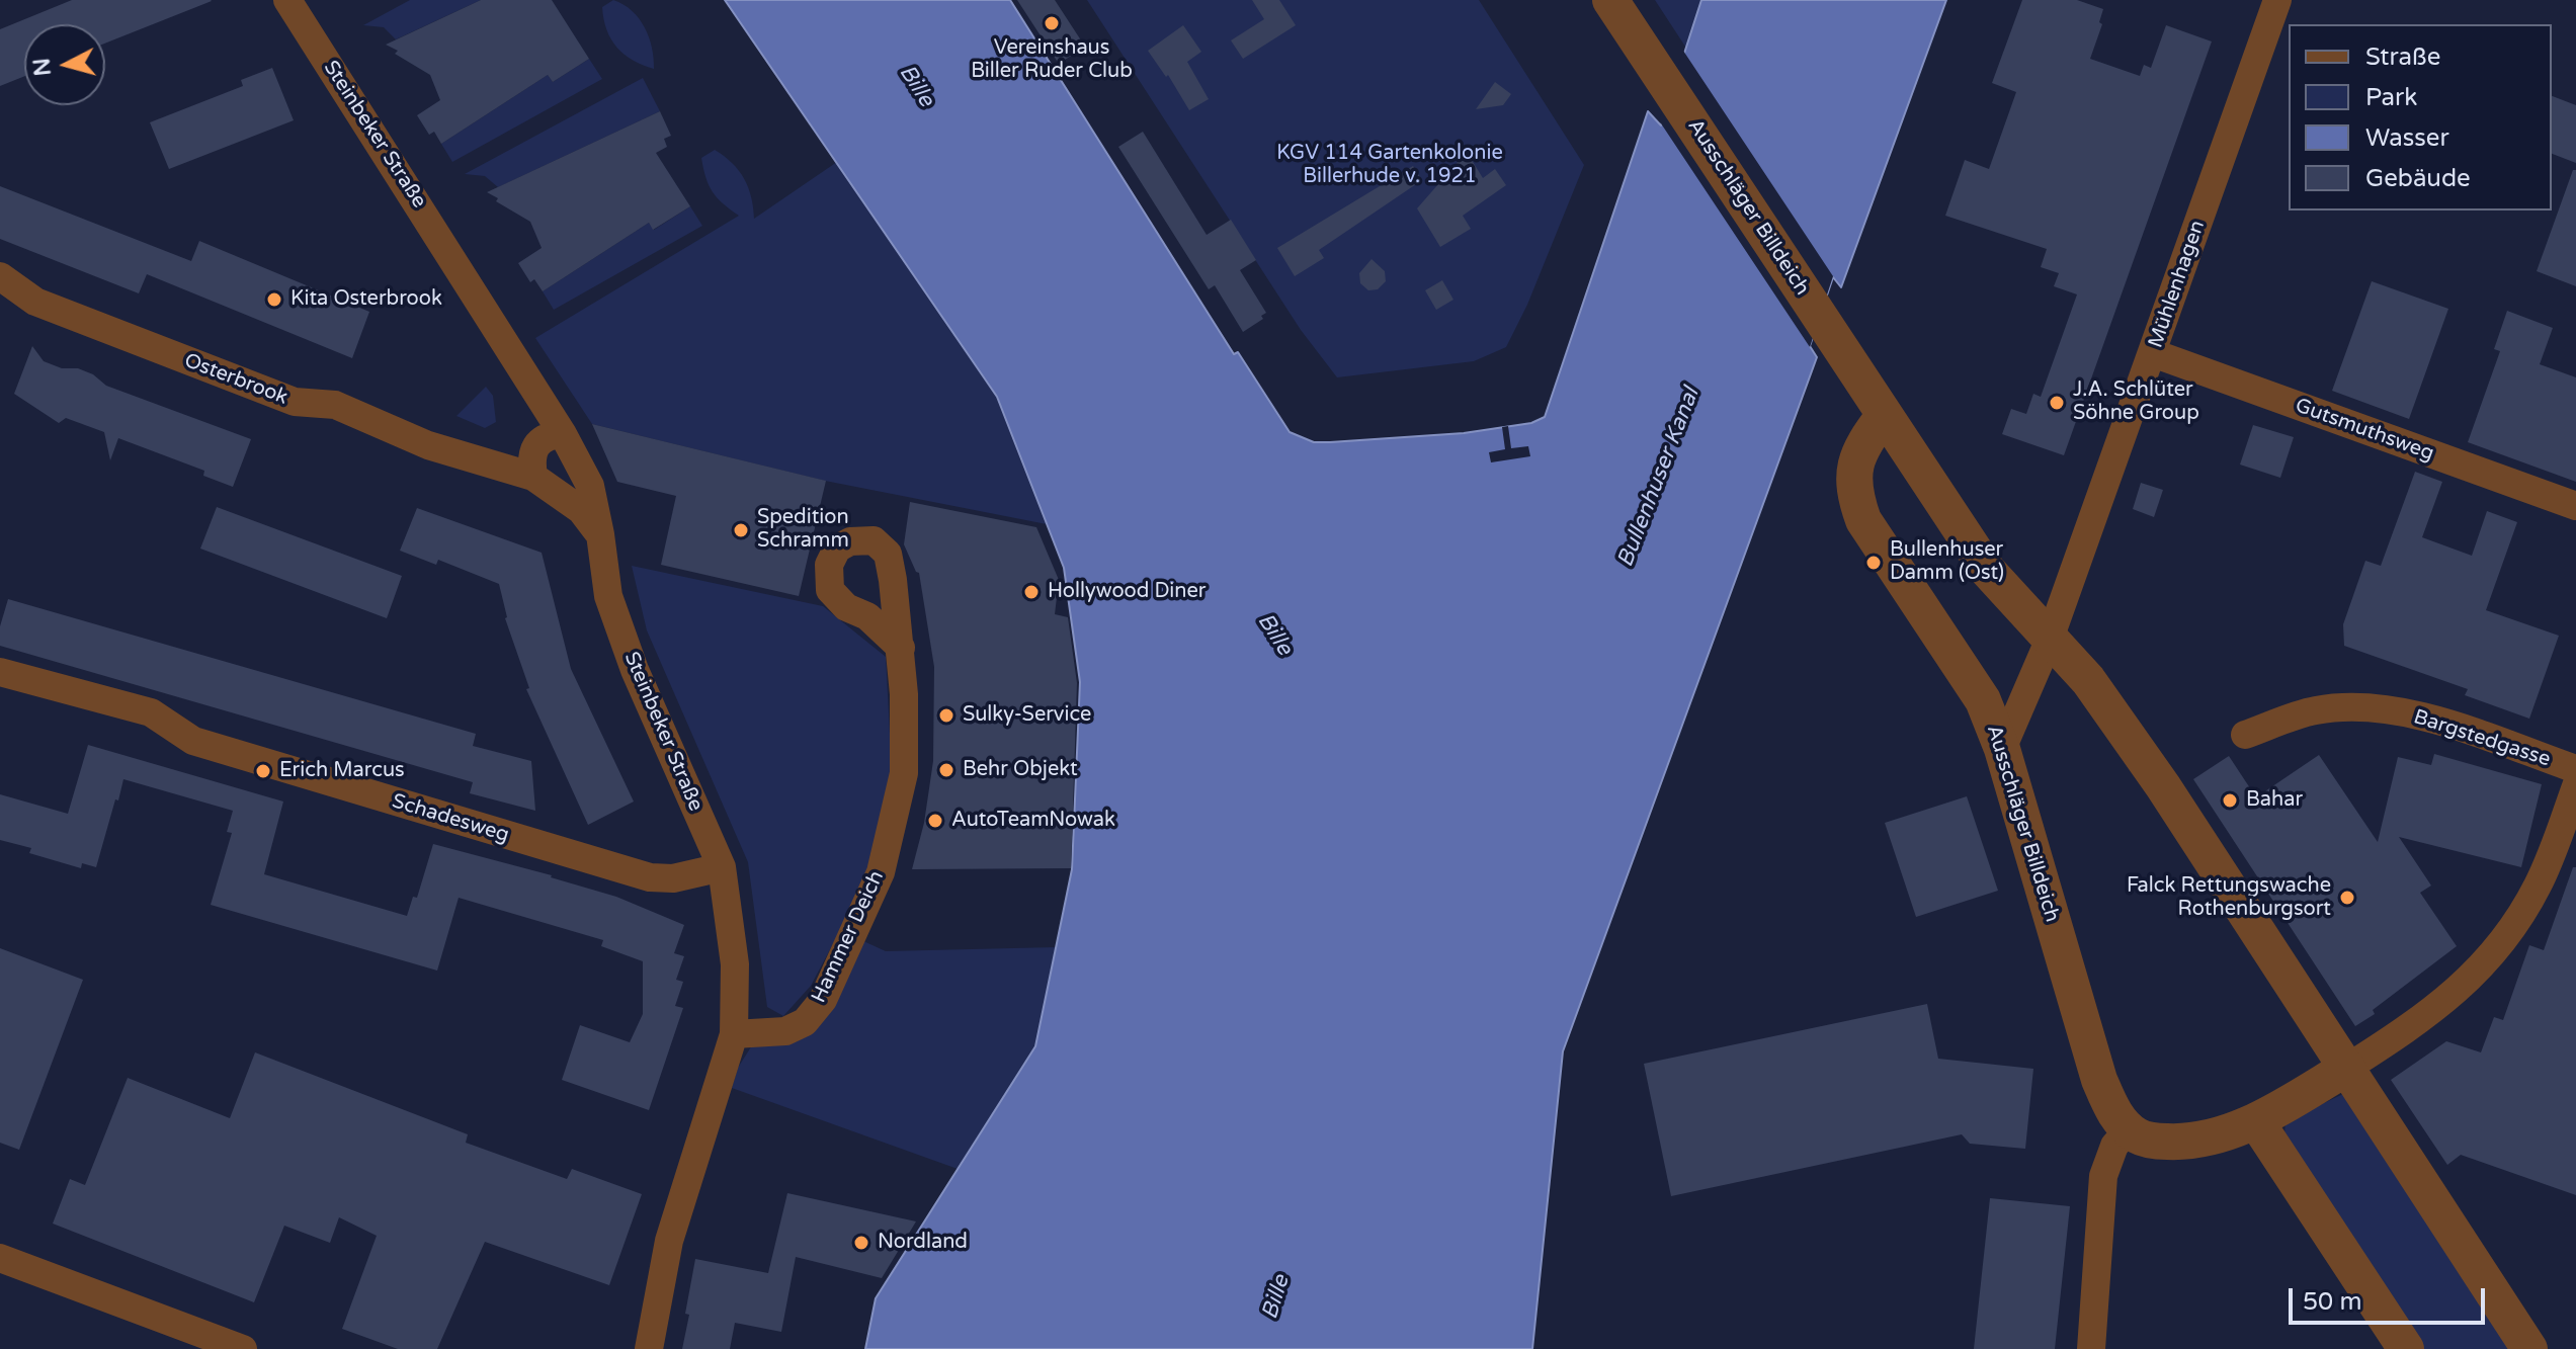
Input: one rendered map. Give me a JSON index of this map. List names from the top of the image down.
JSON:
{
  "streets": {
    "street": [
      "Steinbeker Straße",
      "Ausschläger Billdeich",
      "Mühlenhagen",
      "Osterbrook",
      "Gutsmuthsweg",
      "Bargstedgasse",
      "Schadesweg",
      "Hammer Deich"
    ]
  },
  "crossings": [
    ["Steinbeker Straße", "Osterbrook"],
    ["Steinbeker Straße", "Schadesweg"],
    ["Steinbeker Straße", "Hammer Deich"],
    ["Ausschläger Billdeich", "Mühlenhagen"],
    ["Mühlenhagen", "Gutsmuthsweg"]
  ],
  "water": ["Bille", "Bullenhuser Kanal"],
  "parks": ["KGV 114 Gartenkolonie Billerhude v. 1921"],
  "places": [
    "Vereinshaus Biller Ruder Club",
    "Kita Osterbrook",
    "J.A. Schlüter Söhne Group",
    "Spedition Schramm",
    "Bullenhuser Damm (Ost)",
    "Hollywood Diner",
    "Sulky-Service",
    "Behr Objekt",
    "Erich Marcus",
    "Bahar",
    "AutoTeamNowak",
    "Falck Rettungswache Rothenburgsort",
    "Nordland"
  ],
  "legend": [
    "Straße",
    "Park",
    "Wasser",
    "Gebäude"
  ],
  "scale_bar": "50 m",
  "north": "left"
}
